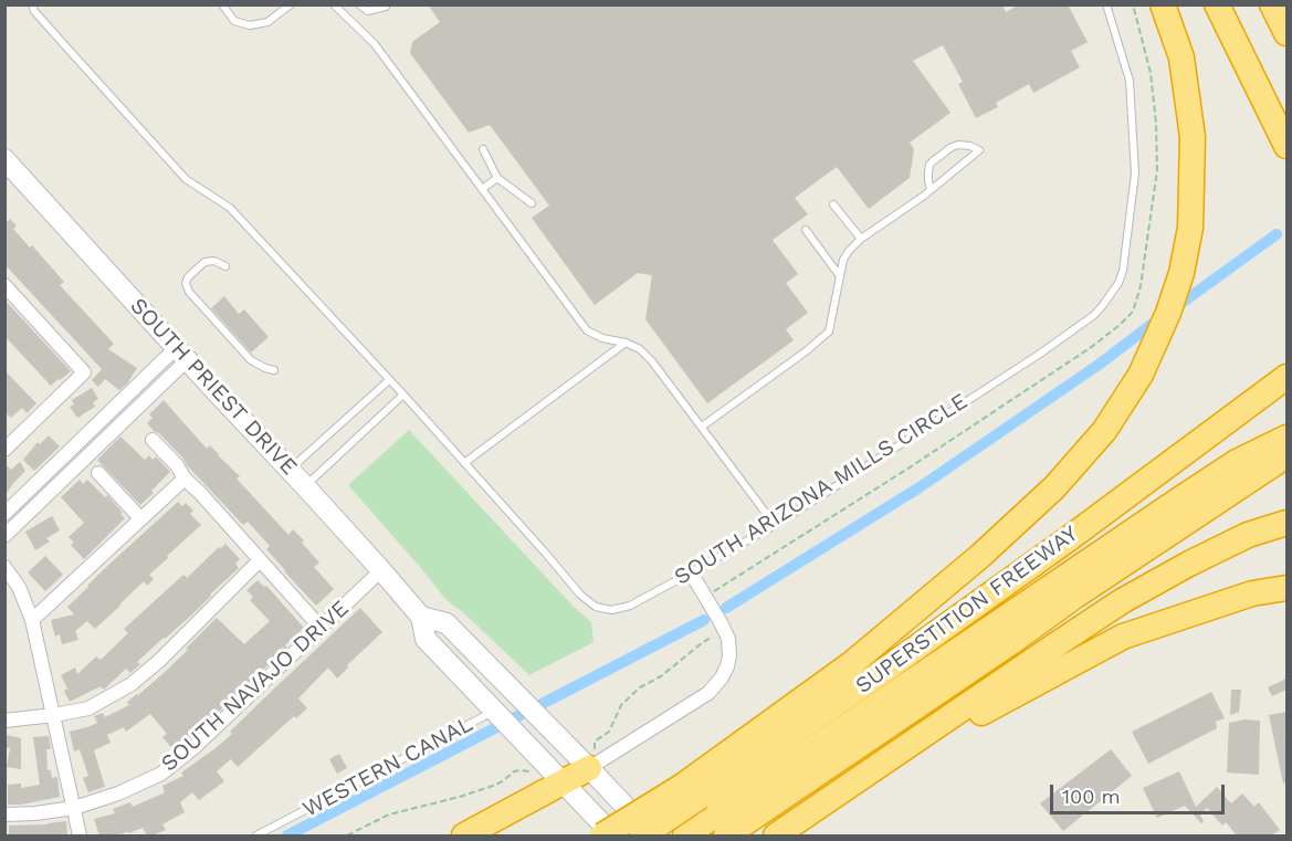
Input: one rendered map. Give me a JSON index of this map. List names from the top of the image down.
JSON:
{
  "streets": {
    "highway": ["SUPERSTITION FREEWAY"],
    "main road": ["SOUTH PRIEST DRIVE"],
    "street": ["SOUTH NAVAJO DRIVE"],
    "lane": ["SOUTH ARIZONA MILLS CIRCLE", "WESTERN CANAL"]
  },
  "crossings": [
    ["SOUTH PRIEST DRIVE", "SOUTH NAVAJO DRIVE"],
    ["SOUTH PRIEST DRIVE", "WESTERN CANAL"]
  ],
  "scale_bar": "100 m"
}
